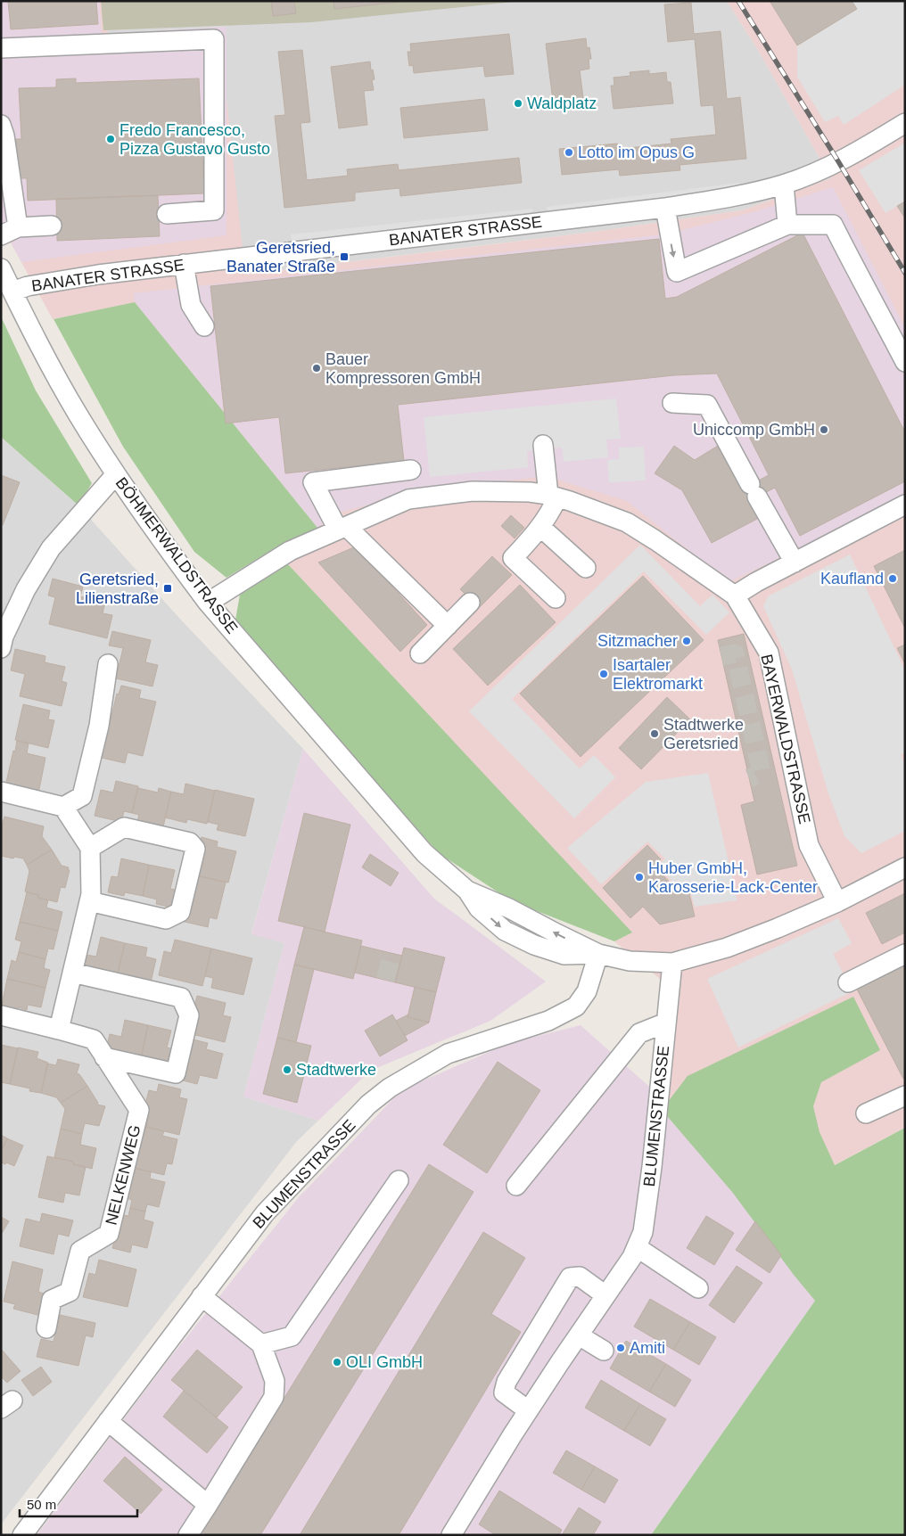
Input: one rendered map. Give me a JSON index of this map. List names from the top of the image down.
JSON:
{
  "streets": {
    "street": [
      "BANATER STRASSE",
      "BÖHMERWALDSTRASSE",
      "BAYERWALDSTRASSE",
      "BLUMENSTRASSE",
      "NELKENWEG"
    ]
  },
  "crossings": [
    ["BANATER STRASSE", "BÖHMERWALDSTRASSE"],
    ["BÖHMERWALDSTRASSE", "BAYERWALDSTRASSE"],
    ["BÖHMERWALDSTRASSE", "BLUMENSTRASSE"]
  ],
  "places": {
    "other": [
      "Waldplatz",
      "Fredo Francesco, Pizza Gustavo Gusto",
      "Lotto im Opus G",
      "Bauer Kompressoren GmbH",
      "Uniccomp GmbH",
      "Kaufland",
      "Sitzmacher",
      "Isartaler Elektromarkt",
      "Stadtwerke Geretsried",
      "Huber GmbH, Karosserie-Lack-Center",
      "Stadtwerke",
      "Amiti",
      "OLI GmbH"
    ],
    "transit": ["Geretsried, Banater Straße", "Geretsried, Lilienstraße"]
  },
  "scale_bar": "50 m"
}
